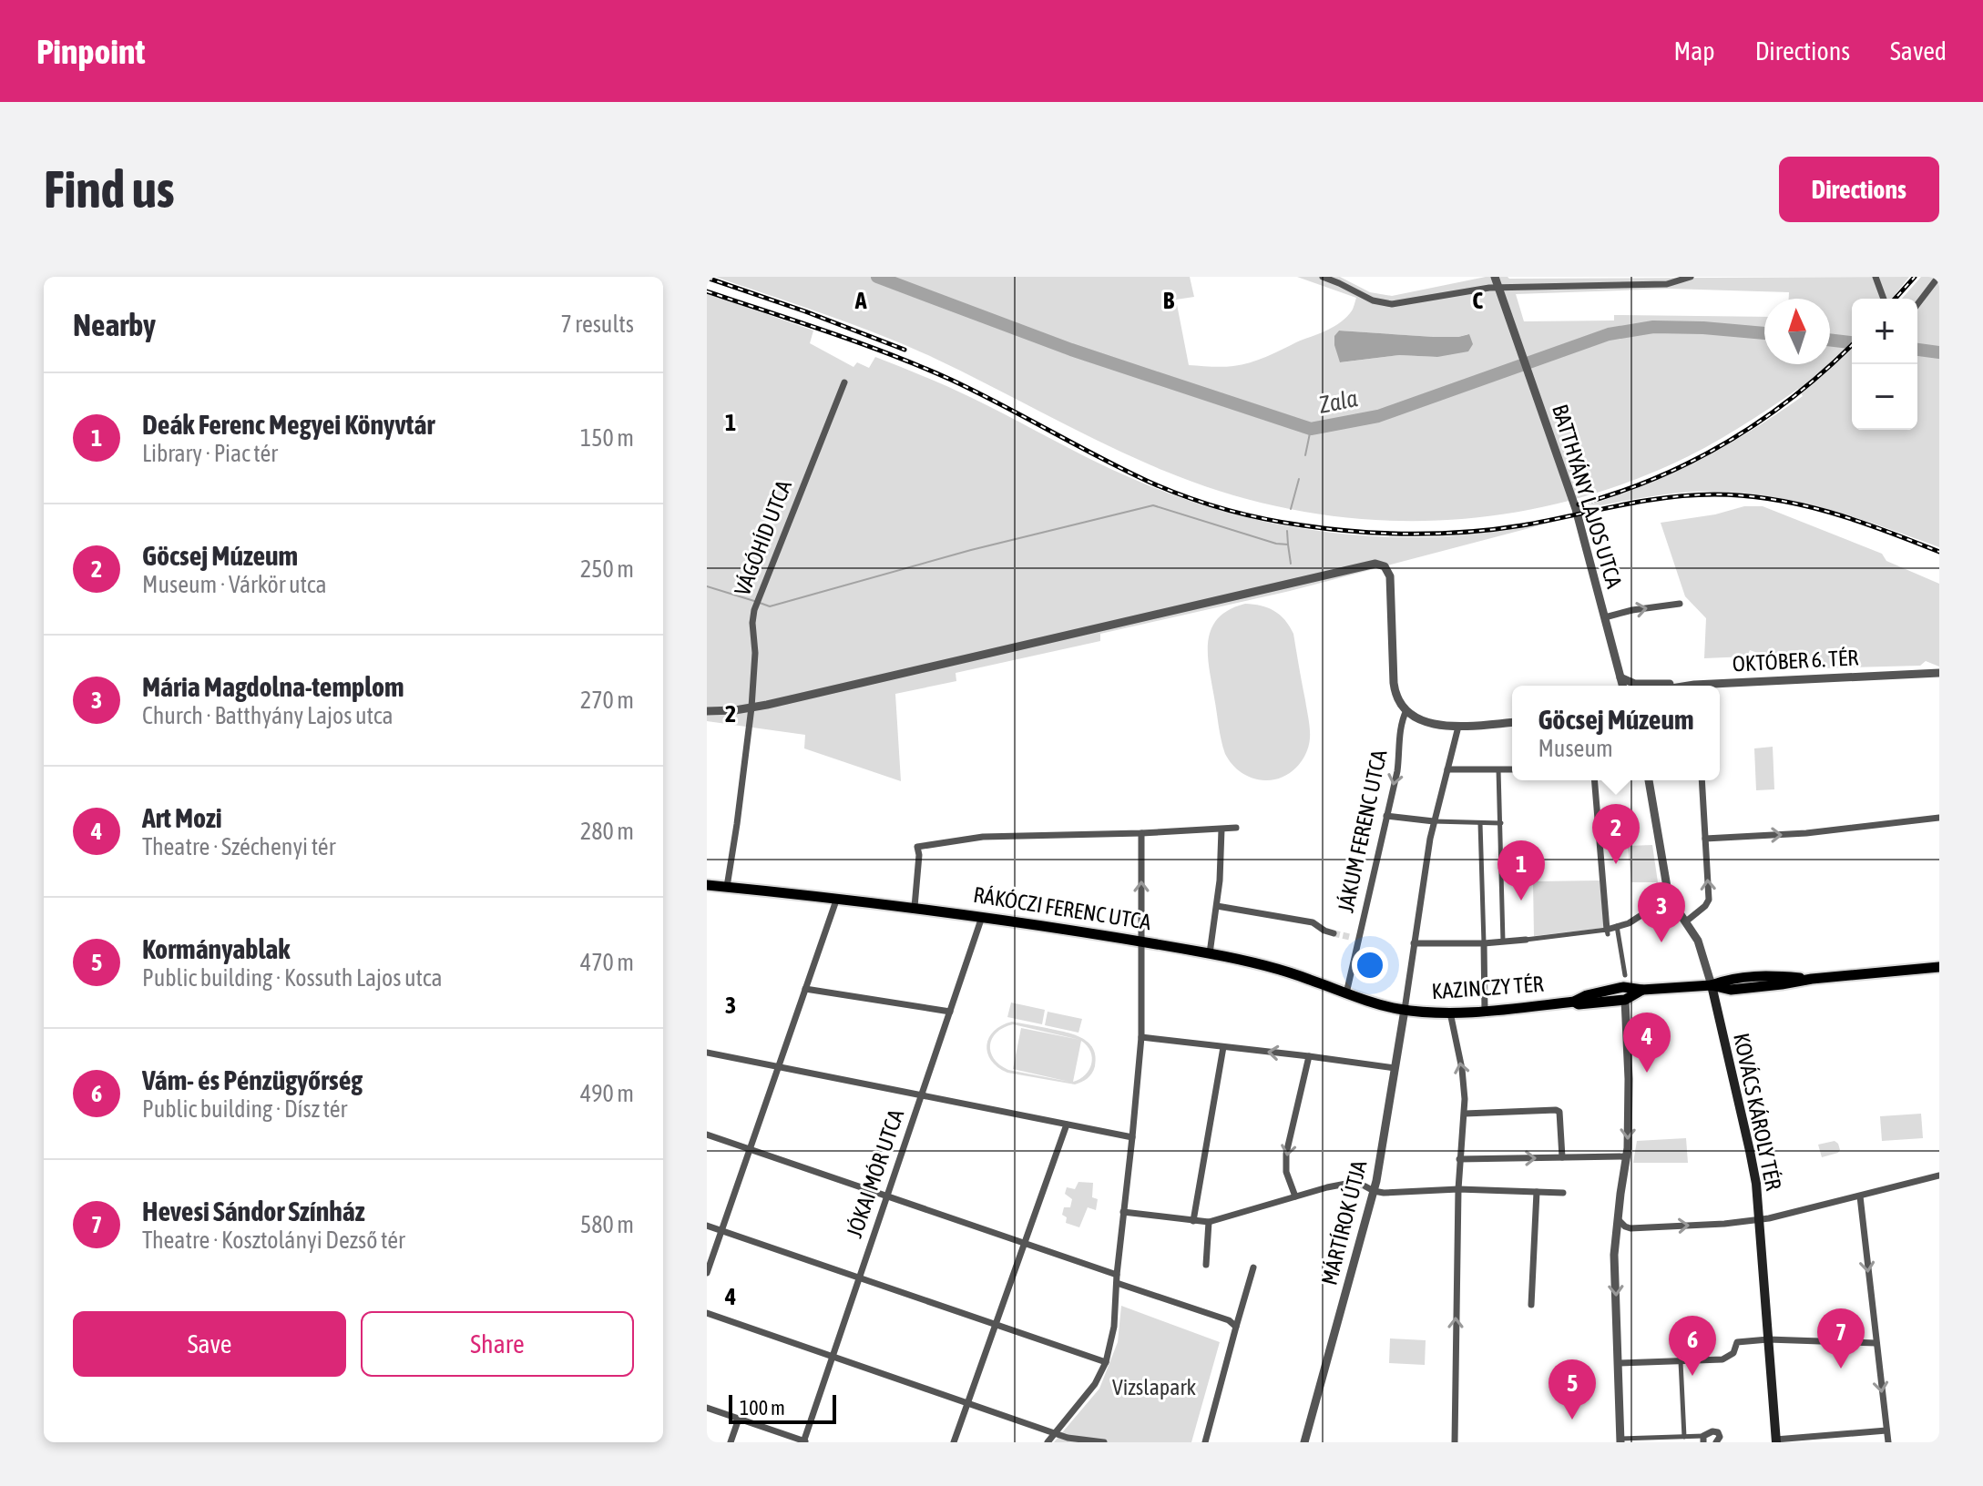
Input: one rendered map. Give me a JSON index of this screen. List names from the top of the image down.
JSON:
{
  "streets": {
    "main road": ["RÁKÓCZI FERENC UTCA", "KAZINCZY TÉR", "KOVÁCS KÁROLY TÉR"],
    "street": [
      "BATTHYÁNY LAJOS UTCA",
      "VÁGÓHÍD UTCA",
      "OKTÓBER 6. TÉR",
      "JÁKUM FERENC UTCA",
      "JÓKAI MÓR UTCA",
      "MÁRTÍROK ÚTJA"
    ]
  },
  "crossings": [
    ["VÁGÓHÍD UTCA", "RÁKÓCZI FERENC UTCA"],
    ["JÁKUM FERENC UTCA", "RÁKÓCZI FERENC UTCA"],
    ["RÁKÓCZI FERENC UTCA", "KAZINCZY TÉR"],
    ["RÁKÓCZI FERENC UTCA", "JÓKAI MÓR UTCA"],
    ["RÁKÓCZI FERENC UTCA", "MÁRTÍROK ÚTJA"],
    ["KAZINCZY TÉR", "KOVÁCS KÁROLY TÉR"],
    ["KAZINCZY TÉR", "MÁRTÍROK ÚTJA"]
  ],
  "water": ["Zala"],
  "parks": ["Vizslapark"],
  "scale_bar": "100 m",
  "north": "top",
  "page": {
    "header": "Pinpoint",
    "nav": ["Map", "Directions", "Saved"],
    "buttons": [
      "Directions",
      ["Save", "Share"]
    ],
    "title": "Find us",
    "heading": ["Nearby", "7 results"],
    "map_buttons": ["+", "−"],
    "list": [
      {
        "mark": "1",
        "name": "Deák Ferenc Megyei Könyvtár",
        "note": "Library · Piac tér",
        "value": "150 m"
      },
      {
        "mark": "2",
        "name": "Göcsej Múzeum",
        "note": "Museum · Várkör utca",
        "value": "250 m"
      },
      {
        "mark": "3",
        "name": "Mária Magdolna-templom",
        "note": "Church · Batthyány Lajos utca",
        "value": "270 m"
      },
      {
        "mark": "4",
        "name": "Art Mozi",
        "note": "Theatre · Széchenyi tér",
        "value": "280 m"
      },
      {
        "mark": "5",
        "name": "Kormányablak",
        "note": "Public building · Kossuth Lajos utca",
        "value": "470 m"
      },
      {
        "mark": "6",
        "name": "Vám- és Pénzügyőrség",
        "note": "Public building · Dísz tér",
        "value": "490 m"
      },
      {
        "mark": "7",
        "name": "Hevesi Sándor Színház",
        "note": "Theatre · Kosztolányi Dezső tér",
        "value": "580 m"
      }
    ],
    "popup": ["Göcsej Múzeum", "Museum"],
    "pins": [
      "2",
      "1",
      "3",
      "4",
      "7",
      "6",
      "5"
    ],
    "scale": "100 m"
  },
  "grid": {
    "columns": ["A", "B", "C"],
    "rows": [
      "1",
      "2",
      "3",
      "4"
    ]
  }
}
